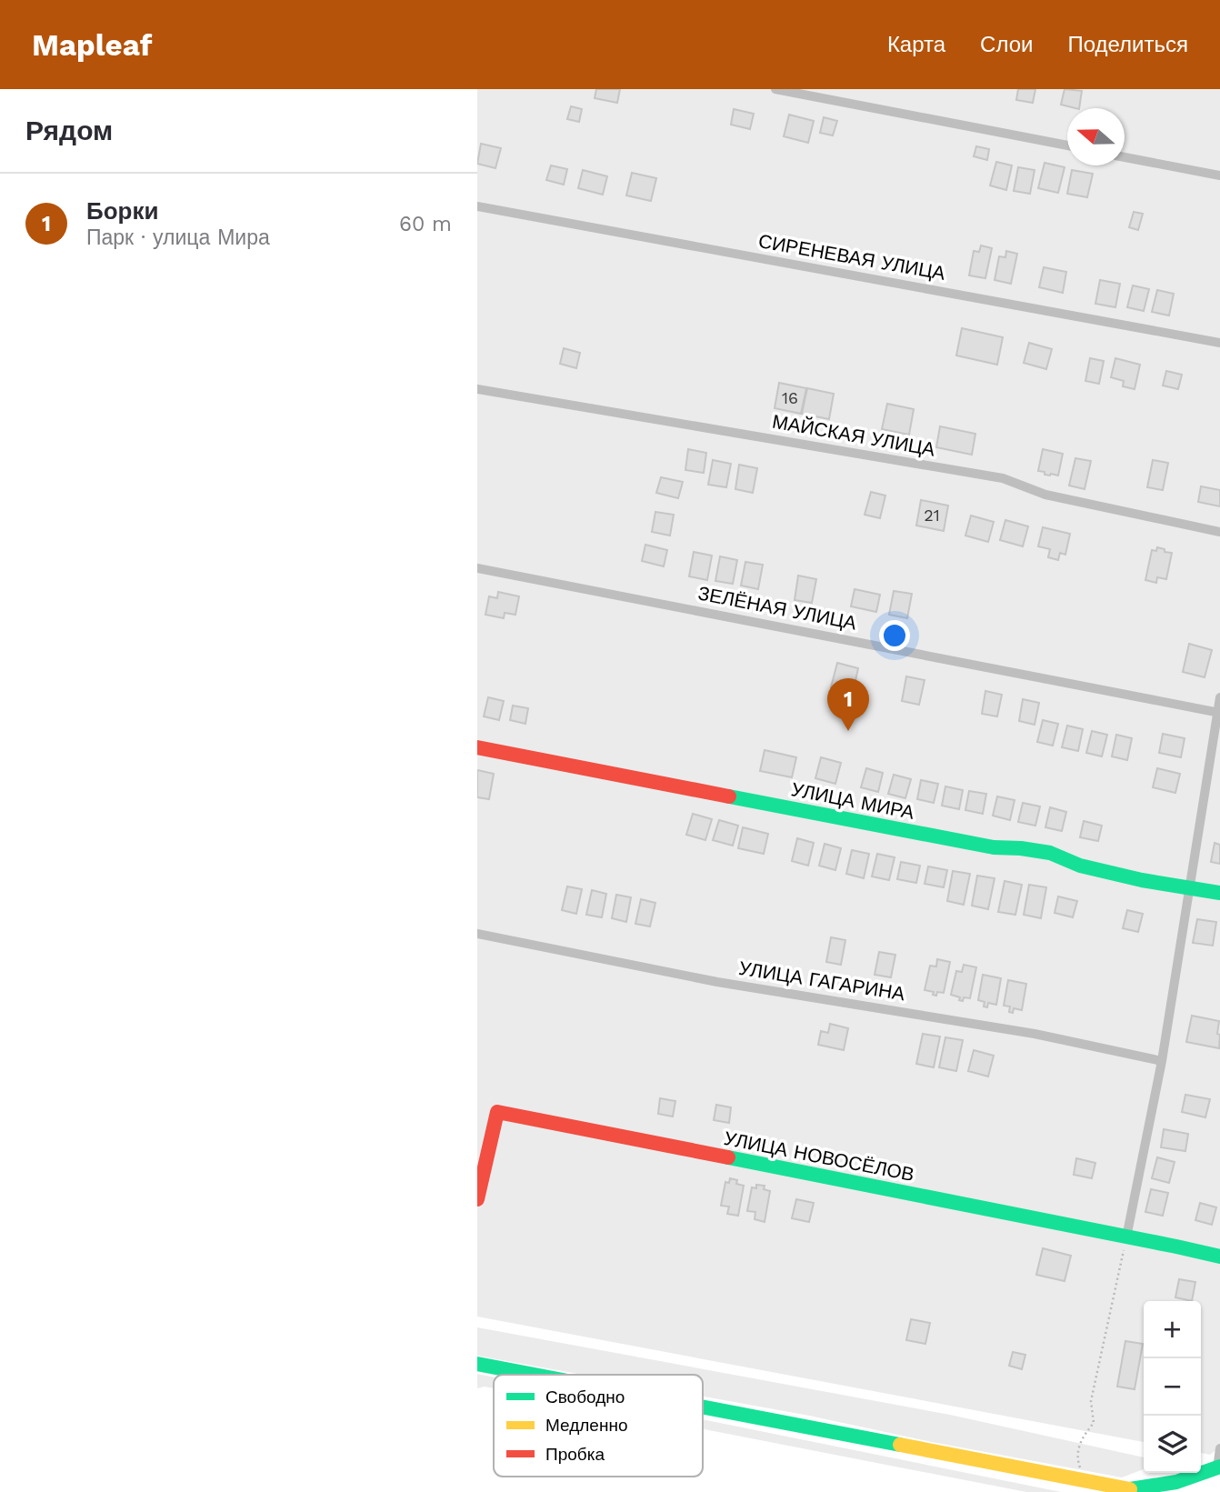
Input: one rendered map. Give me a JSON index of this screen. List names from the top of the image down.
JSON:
{
  "streets": {
    "street": [
      "СИРЕНЕВАЯ УЛИЦА",
      "МАЙСКАЯ УЛИЦА",
      "ЗЕЛЁНАЯ УЛИЦА",
      "УЛИЦА МИРА",
      "УЛИЦА ГАГАРИНА",
      "УЛИЦА НОВОСЁЛОВ"
    ]
  },
  "house_numbers": ["16", "21"],
  "legend": ["Свободно", "Медленно", "Пробка"],
  "north": "left",
  "page": {
    "header": "Mapleaf",
    "nav": ["Карта", "Слои", "Поделиться"],
    "heading": "Рядом",
    "list": [
      {
        "mark": "1",
        "name": "Борки",
        "note": "Парк · улица Мира",
        "value": "60 m"
      }
    ],
    "pins": "1",
    "map_buttons": ["+", "−"]
  }
}
